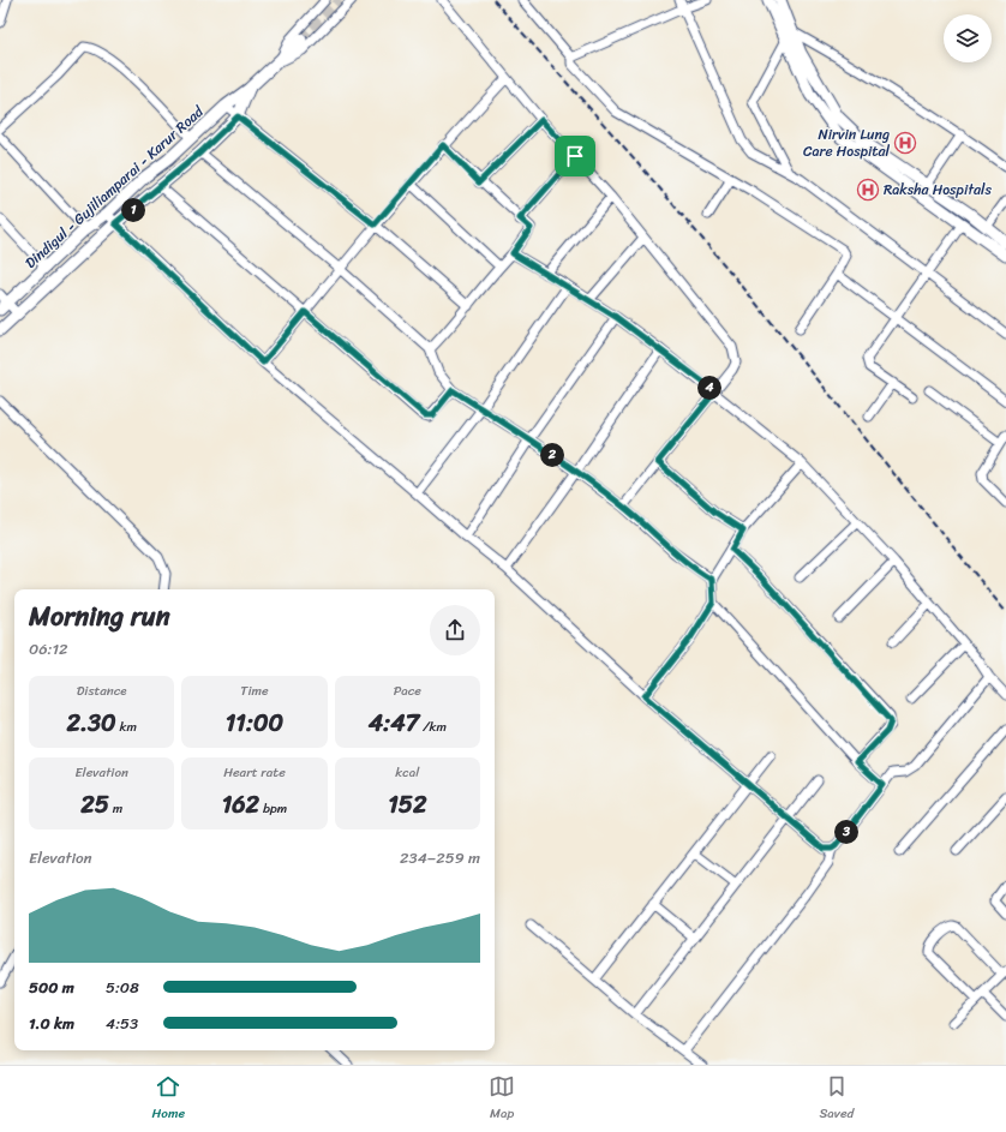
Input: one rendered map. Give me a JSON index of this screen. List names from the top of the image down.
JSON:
{
  "streets": {
    "main road": ["Dindigul - Gujiliamparai - Karur Road"]
  },
  "places": {
    "hospital": ["Nirvin Lung Care Hospital", "Raksha Hospitals"]
  },
  "page": {
    "pins": [
      "1",
      "4",
      "2",
      "3"
    ],
    "heading": ["Morning run", "06:12"],
    "stats": [
      ["Distance", "2.30 km"],
      ["Time", "11:00"],
      ["Pace", "4:47 /km"],
      ["Elevation", "25 m"],
      ["Heart rate", "162 bpm"],
      ["kcal", "152"]
    ],
    "chart": ["Elevation", "234–259 m"],
    "list": [
      {
        "name": "500 m",
        "note": "5:08"
      },
      {
        "name": "1.0 km",
        "note": "4:53"
      }
    ],
    "tabs": ["Home", "Map", "Saved"]
  }
}
